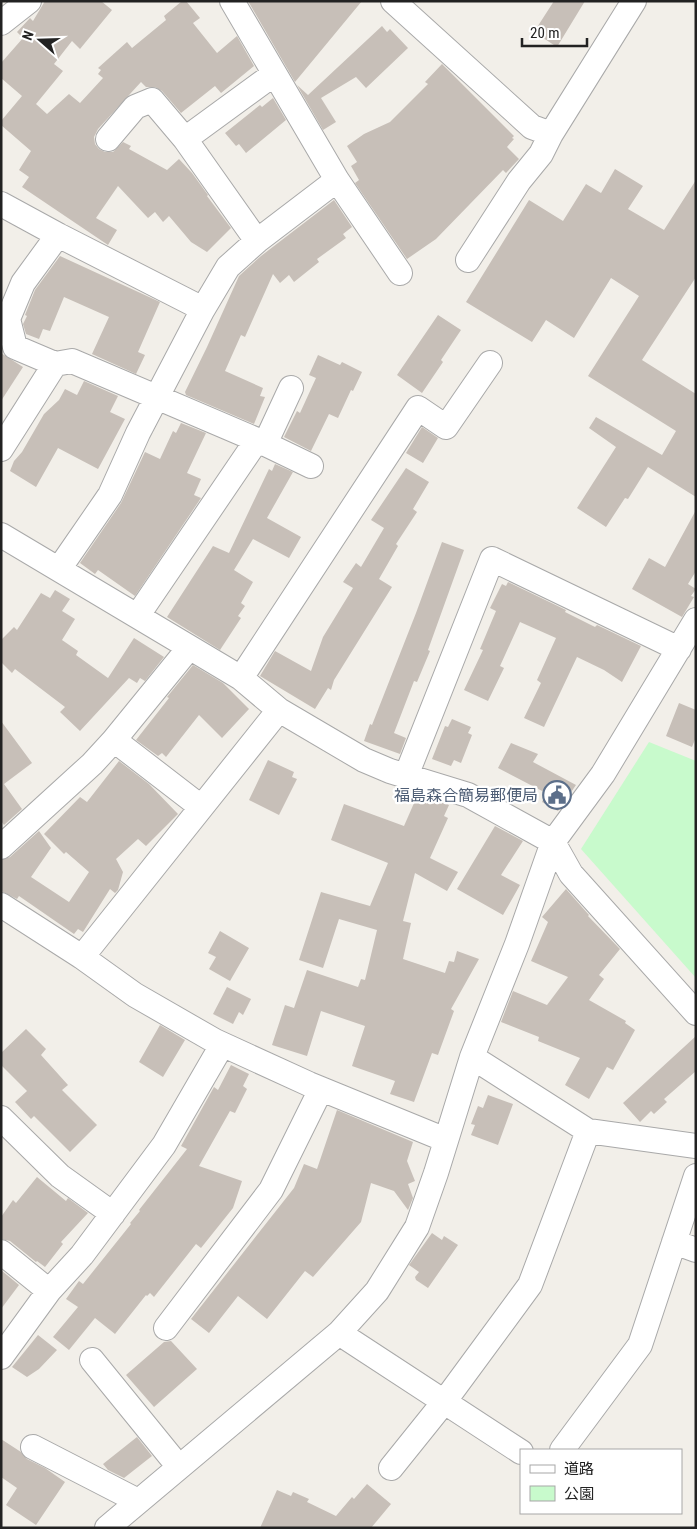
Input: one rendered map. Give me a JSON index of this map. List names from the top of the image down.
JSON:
{
  "places": {
    "public building": ["福島森合簡易郵便局"]
  },
  "legend": ["道路", "公園"],
  "scale_bar": "20 m",
  "north": "left"
}
